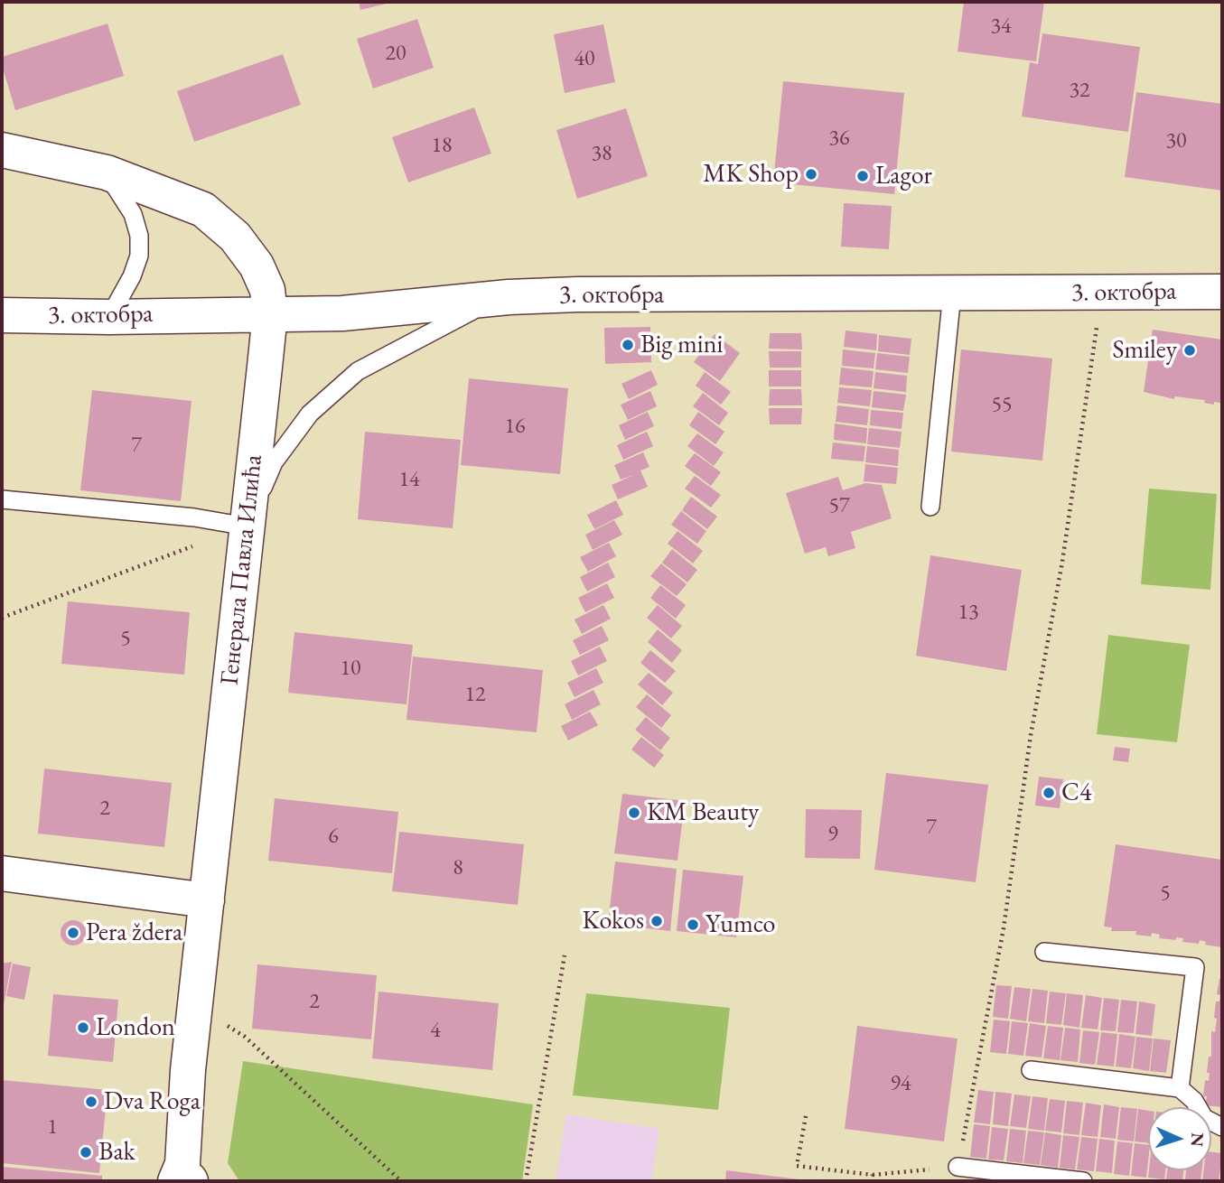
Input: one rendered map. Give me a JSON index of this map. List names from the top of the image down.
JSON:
{
  "streets": {
    "street": ["3. октобра", "Генерала Павла Илића"]
  },
  "crossings": [
    ["3. октобра", "Генерала Павла Илића"]
  ],
  "places": [
    "MK Shop",
    "Lagor",
    "Big mini",
    "Smiley",
    "C4",
    "KM Beauty",
    "Kokos",
    "Yumco",
    "Pera ždera",
    "London",
    "Dva Roga",
    "Bak"
  ],
  "house_numbers": [
    "34",
    "20",
    "40",
    "32",
    "36",
    "30",
    "18",
    "38",
    "55",
    "16",
    "7",
    "14",
    "57",
    "13",
    "5",
    "10",
    "12",
    "2",
    "7",
    "9",
    "6",
    "8",
    "5",
    "2",
    "4",
    "94",
    "1"
  ],
  "north": "right"
}
